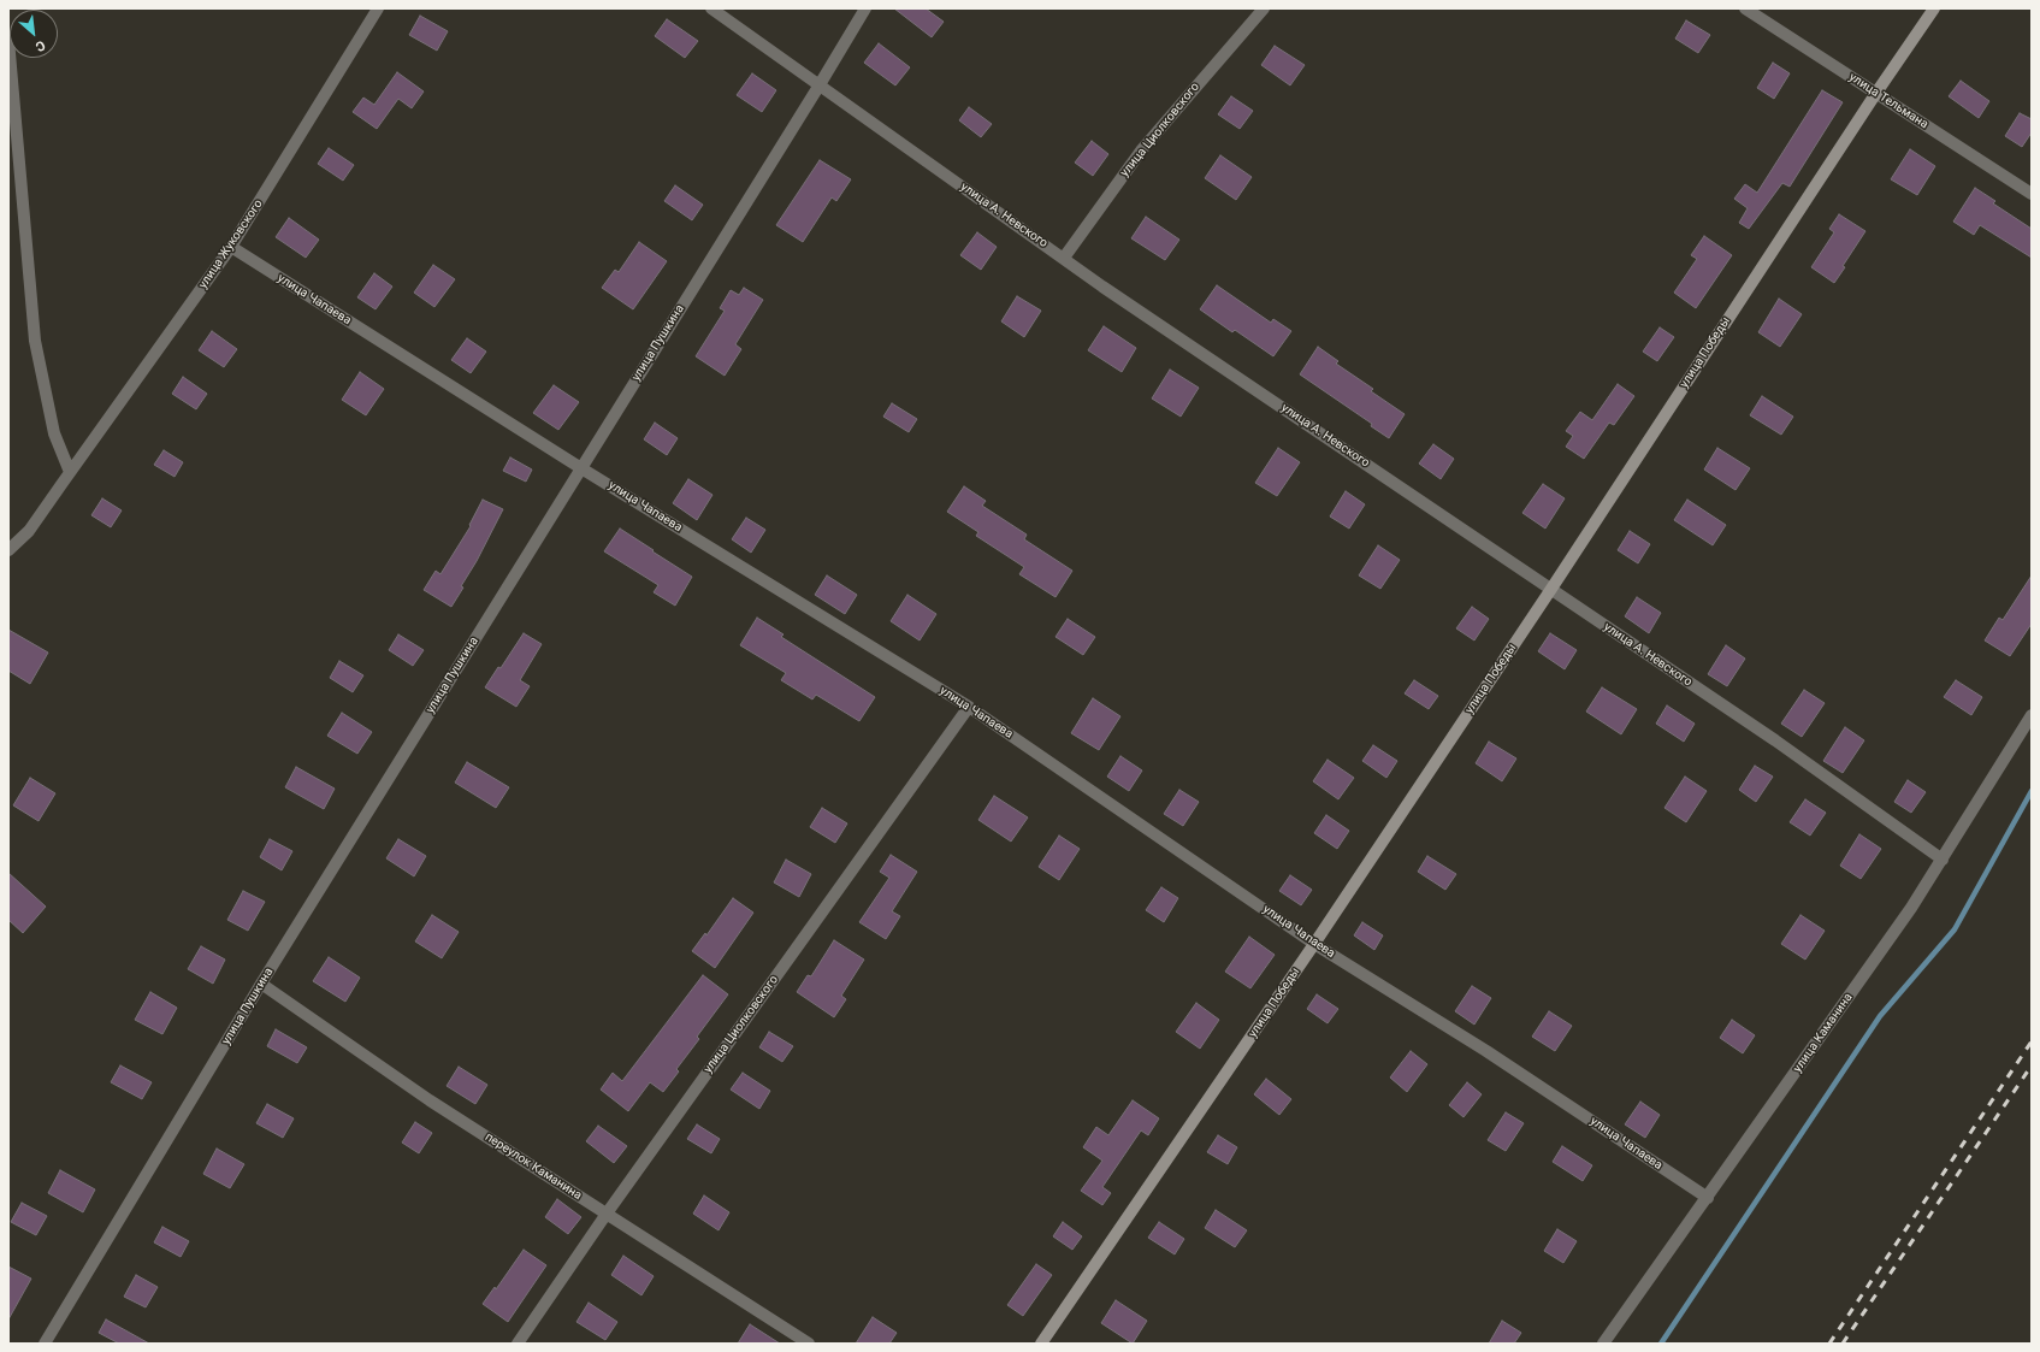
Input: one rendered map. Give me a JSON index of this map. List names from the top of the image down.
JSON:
{
  "streets": {
    "street": [
      "улица Тельмана",
      "улица Циолковского",
      "улица А. Невского",
      "улица Жуковского",
      "улица Чапаева",
      "улица Пушкина",
      "улица Победы",
      "улица Каманина",
      "переулок Каманина"
    ]
  },
  "crossings": [
    ["улица Тельмана", "улица Победы"],
    ["улица Циолковского", "улица А. Невского"],
    ["улица Циолковского", "улица Чапаева"],
    ["улица Циолковского", "переулок Каманина"],
    ["улица А. Невского", "улица Пушкина"],
    ["улица А. Невского", "улица Победы"],
    ["улица А. Невского", "улица Каманина"],
    ["улица Жуковского", "улица Чапаева"],
    ["улица Чапаева", "улица Пушкина"],
    ["улица Чапаева", "улица Победы"],
    ["улица Чапаева", "улица Каманина"],
    ["улица Пушкина", "переулок Каманина"]
  ],
  "north": "bottom right"
}
